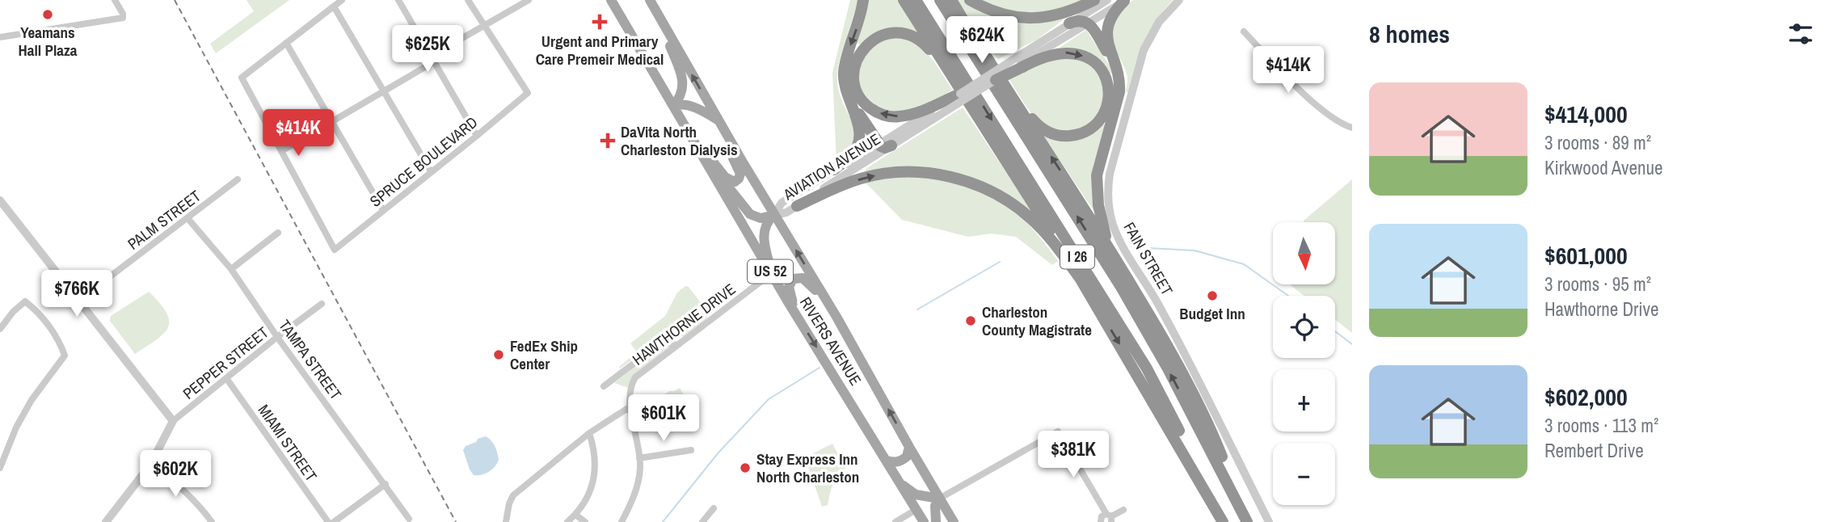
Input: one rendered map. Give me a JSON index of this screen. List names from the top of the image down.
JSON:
{
  "streets": {
    "highway": ["I 26"],
    "main road": ["US 52", "RIVERS AVENUE"],
    "street": [
      "SPRUCE BOULEVARD",
      "AVIATION AVENUE",
      "PALM STREET",
      "FAIN STREET",
      "HAWTHORNE DRIVE",
      "TAMPA STREET",
      "PEPPER STREET",
      "MIAMI STREET"
    ]
  },
  "crossings": [
    ["AVIATION AVENUE", "RIVERS AVENUE"],
    ["PALM STREET", "TAMPA STREET"],
    ["HAWTHORNE DRIVE", "RIVERS AVENUE"],
    ["TAMPA STREET", "PEPPER STREET"],
    ["PEPPER STREET", "MIAMI STREET"]
  ],
  "places": {
    "other": [
      "Yeamans Hall Plaza",
      "Budget Inn",
      "Charleston County Magistrate",
      "FedEx Ship Center",
      "Stay Express Inn North Charleston"
    ],
    "health": ["Urgent and Primary Care Premeir Medical", "DaVita North Charleston Dialysis"]
  },
  "north": "bottom",
  "page": {
    "heading": "8 homes",
    "price": [
      "$624K",
      "$625K",
      "$414K",
      "$414K",
      "$766K",
      "$601K",
      "$381K",
      "$602K"
    ],
    "list": [
      {
        "name": "$414,000",
        "note": "3 rooms · 89 m² · Kirkwood Avenue"
      },
      {
        "name": "$601,000",
        "note": "3 rooms · 95 m² · Hawthorne Drive"
      },
      {
        "name": "$602,000",
        "note": "3 rooms · 113 m² · Rembert Drive"
      }
    ],
    "map_buttons": ["+", "−"]
  }
}
